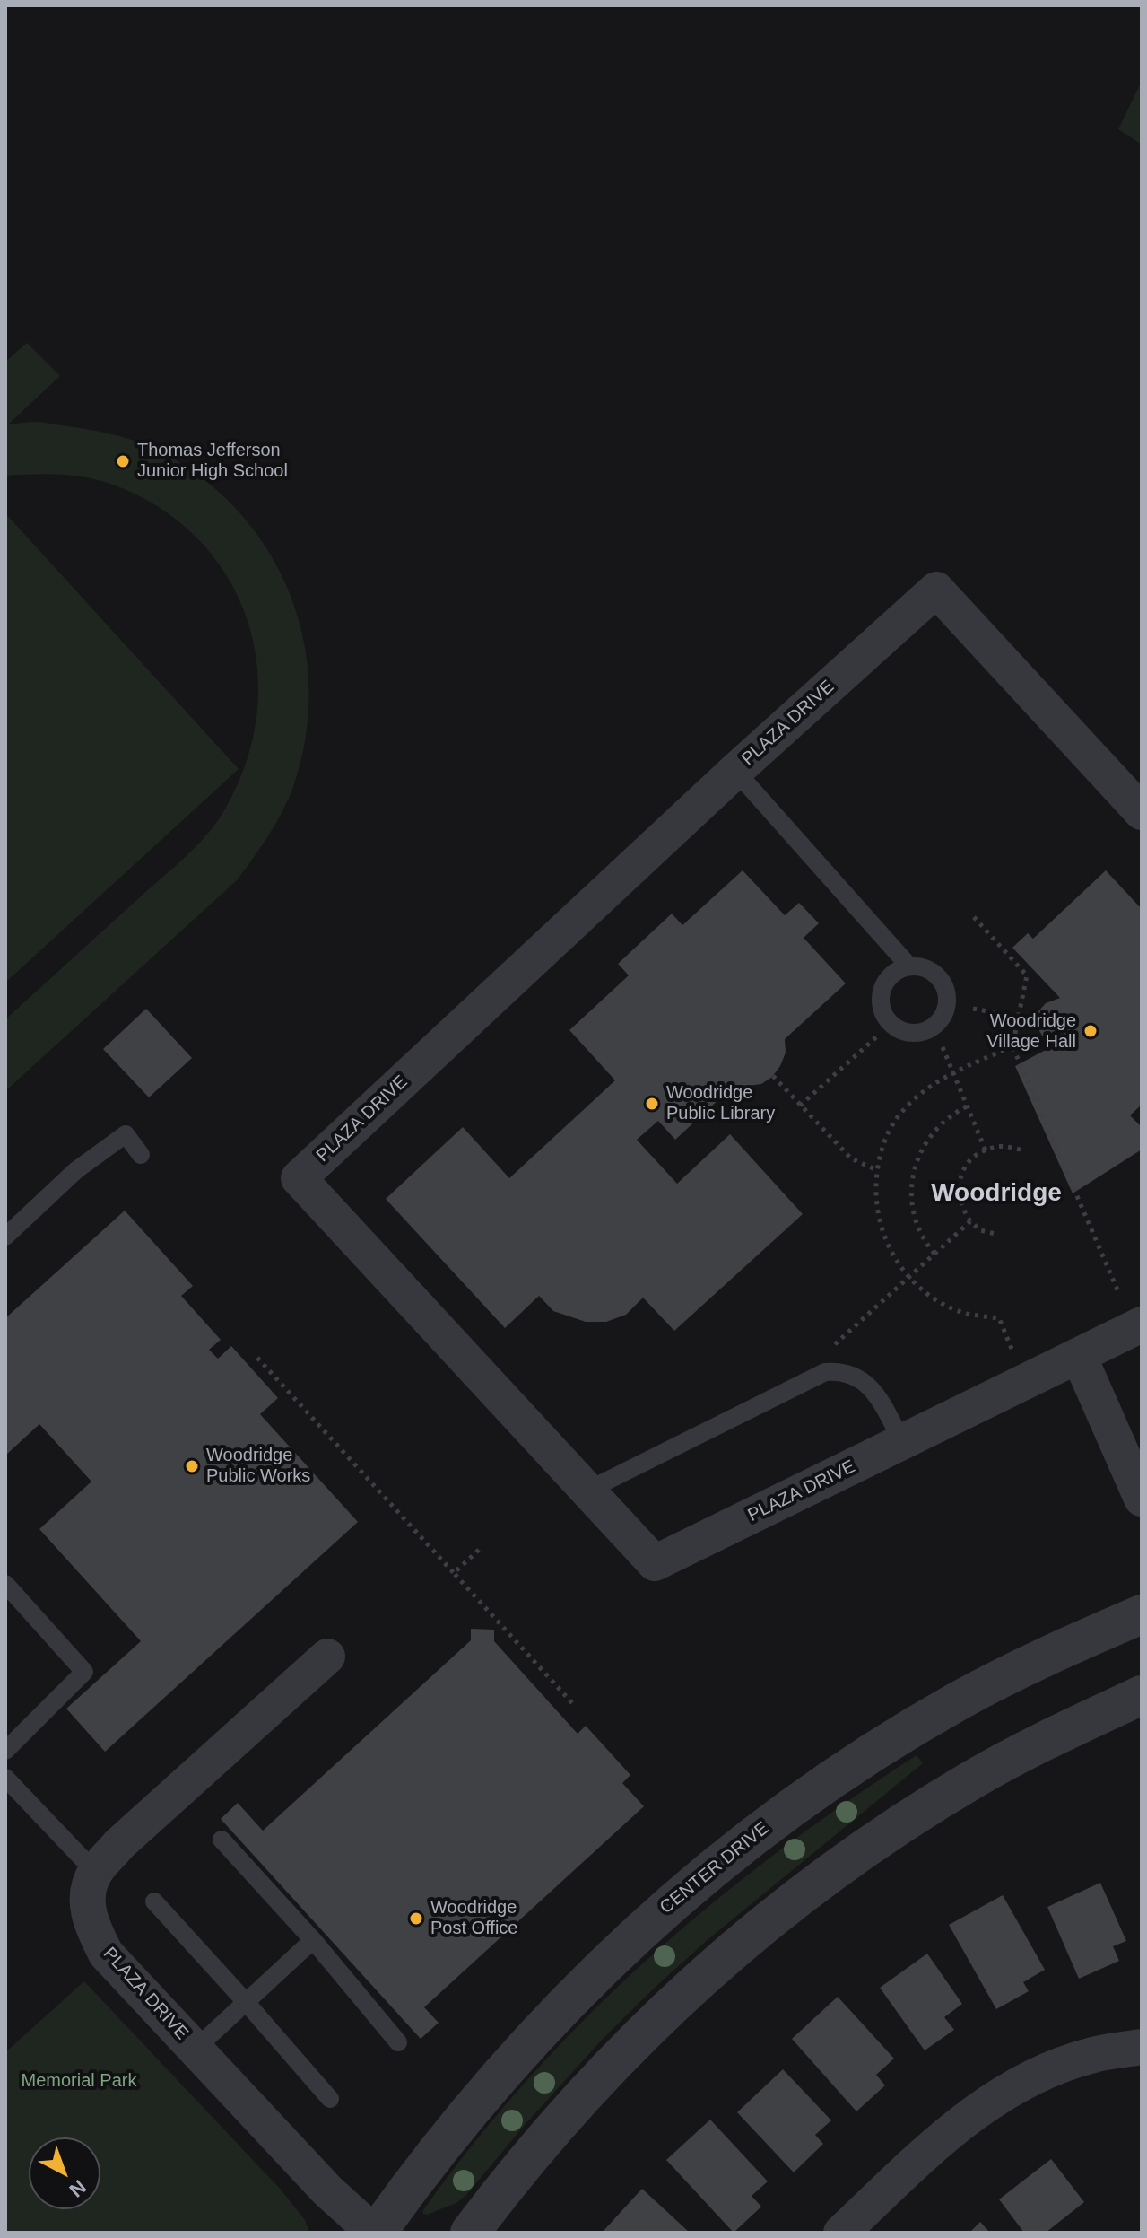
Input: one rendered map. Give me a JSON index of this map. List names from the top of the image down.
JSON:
{
  "streets": {
    "street": ["PLAZA DRIVE", "CENTER DRIVE"]
  },
  "crossings": [
    ["PLAZA DRIVE", "CENTER DRIVE"]
  ],
  "districts": ["Woodridge"],
  "parks": ["Memorial Park"],
  "places": [
    "Thomas Jefferson Junior High School",
    "Woodridge Village Hall",
    "Woodridge Public Library",
    "Woodridge Public Works",
    "Woodridge Post Office"
  ],
  "north": "bottom right"
}
